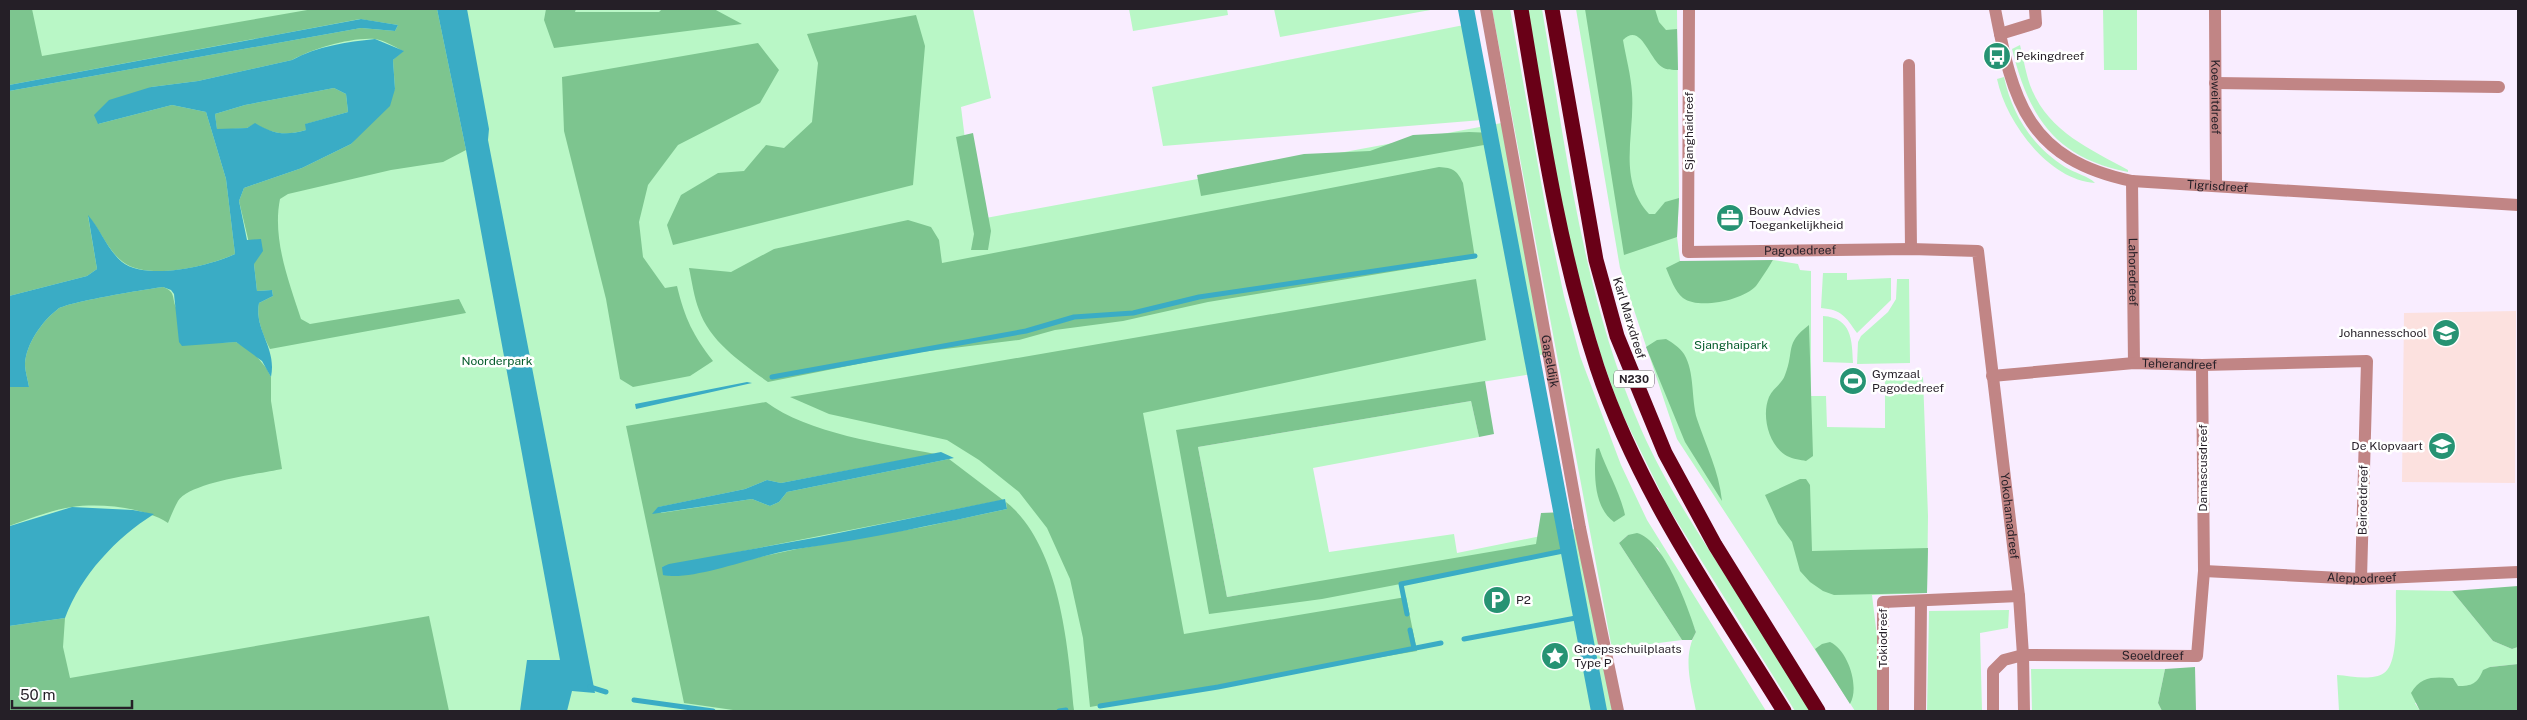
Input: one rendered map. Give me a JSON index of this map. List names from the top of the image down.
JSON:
{
  "streets": {
    "highway": ["Karl Marxdreef", "N230"],
    "street": [
      "Koeweitdreef",
      "Sjanghaidreef",
      "Tigrisdreef",
      "Pagodedreef",
      "Lahoredreef",
      "Gageldijk",
      "Teherandreef",
      "Damascusdreef",
      "Beiroetdreef",
      "Yokohamadreef",
      "Aleppodreef",
      "Tokiodreef",
      "Seoeldreef"
    ]
  },
  "crossings": [
    ["Koeweitdreef", "Tigrisdreef"],
    ["Sjanghaidreef", "Pagodedreef"],
    ["Tigrisdreef", "Lahoredreef"],
    ["Pagodedreef", "Teherandreef"],
    ["Pagodedreef", "Yokohamadreef"],
    ["Lahoredreef", "Teherandreef"],
    ["Teherandreef", "Damascusdreef"],
    ["Teherandreef", "Beiroetdreef"],
    ["Teherandreef", "Yokohamadreef"],
    ["Damascusdreef", "Aleppodreef"],
    ["Damascusdreef", "Seoeldreef"],
    ["Beiroetdreef", "Aleppodreef"],
    ["Yokohamadreef", "Tokiodreef"],
    ["Yokohamadreef", "Seoeldreef"],
    ["Aleppodreef", "Seoeldreef"]
  ],
  "parks": ["Sjanghaipark", "Noorderpark"],
  "places": {
    "bus stop": ["Pekingdreef"],
    "office": ["Bouw Advies Toegankelijkheid"],
    "school or university": ["Johannesschool", "De Klopvaart"],
    "sports": ["Gymzaal Pagodedreef"],
    "parking": ["P2"],
    "place": ["Groepsschuilplaats Type P"]
  },
  "scale_bar": "50 m"
}
